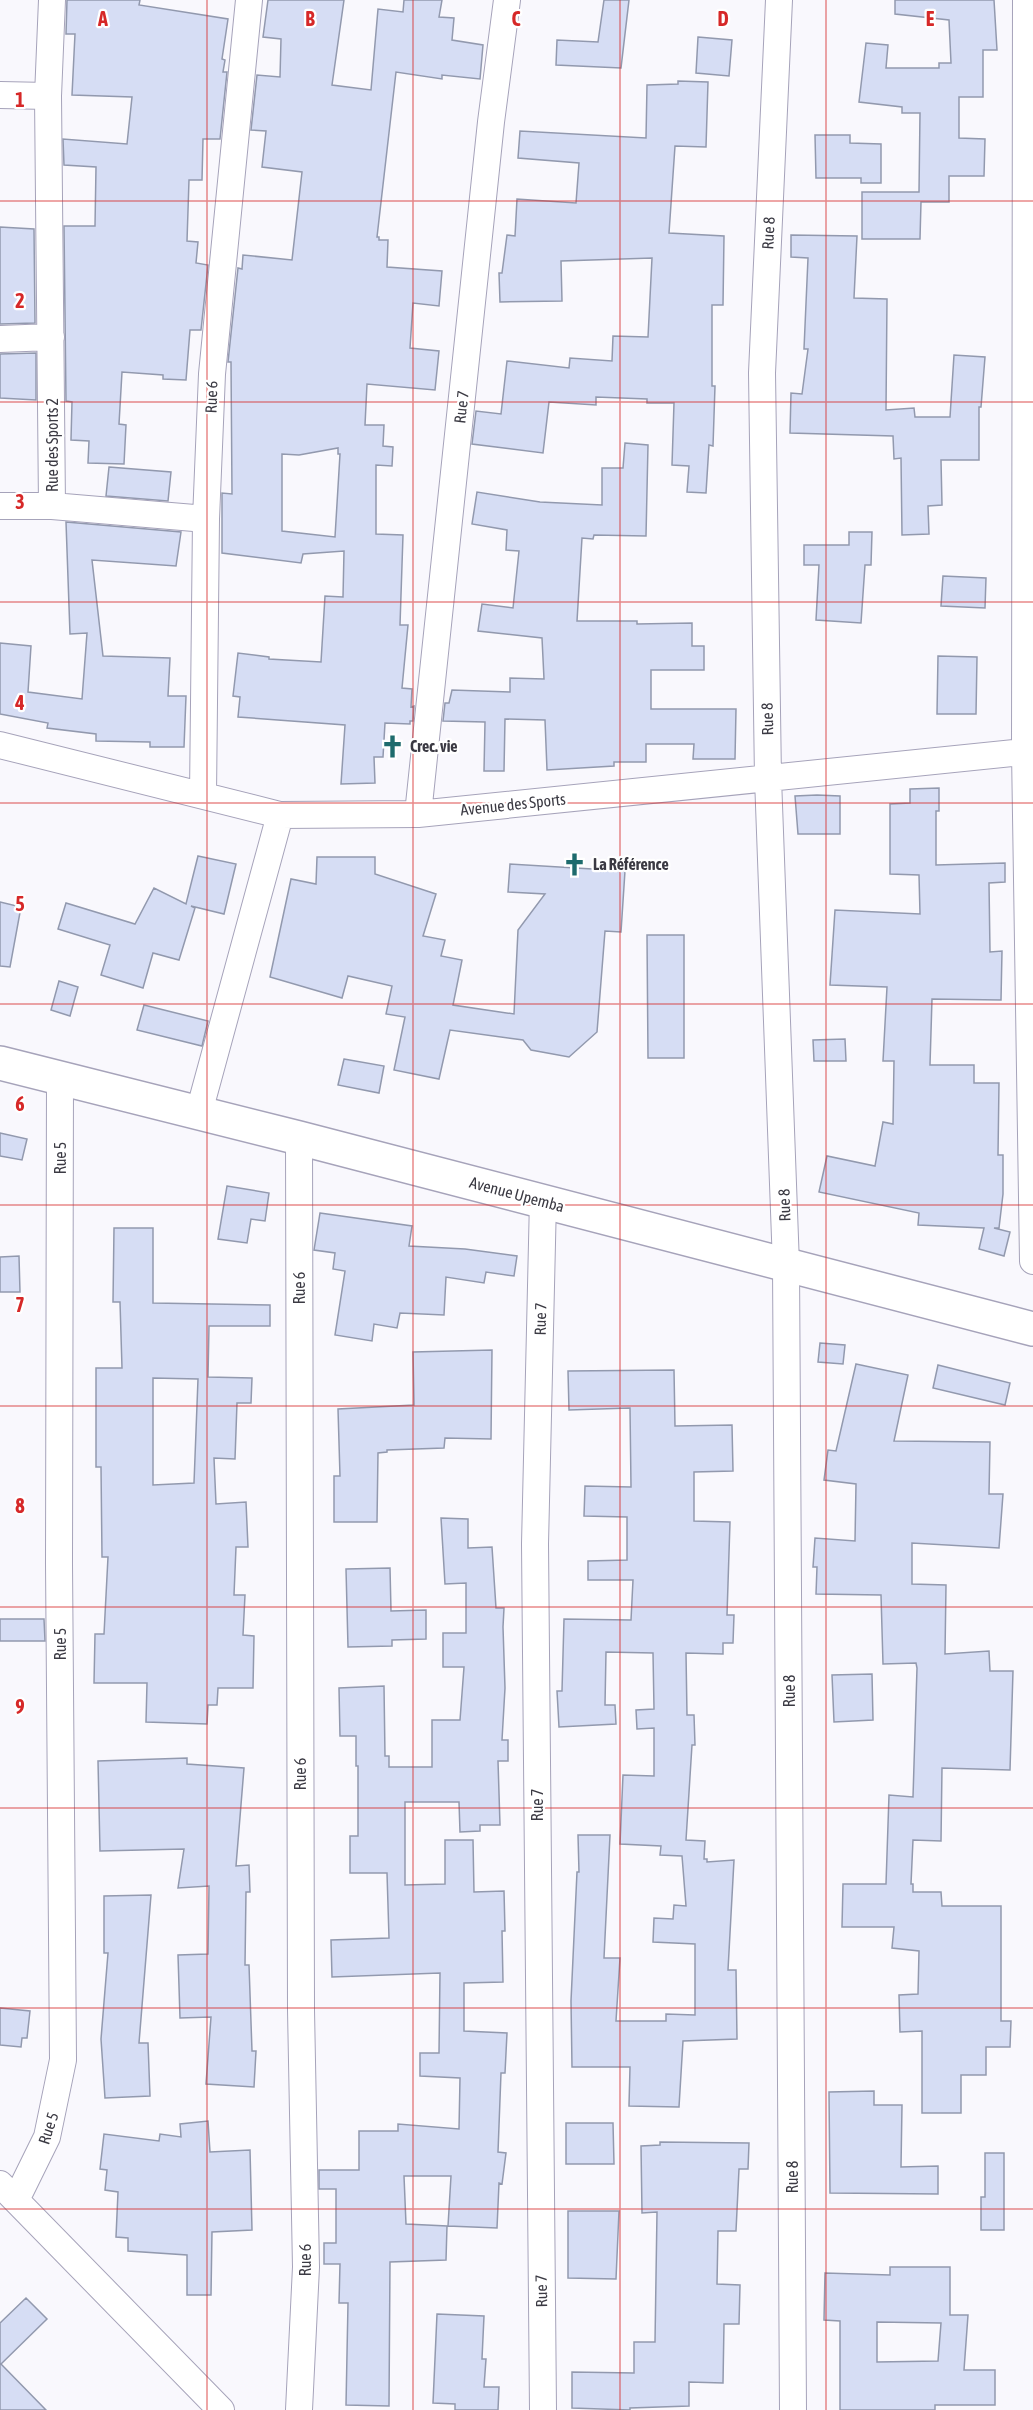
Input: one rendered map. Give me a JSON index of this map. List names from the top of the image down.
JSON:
{
  "streets": {
    "street": [
      "Rue 8",
      "Rue 6",
      "Rue 7",
      "Rue des Sports 2",
      "Avenue des Sports",
      "Rue 5",
      "Avenue Upemba"
    ]
  },
  "crossings": [
    ["Rue 8", "Avenue des Sports"],
    ["Rue 8", "Avenue Upemba"],
    ["Rue 6", "Rue des Sports 2"],
    ["Rue 6", "Avenue des Sports"],
    ["Rue 6", "Avenue Upemba"],
    ["Rue 7", "Avenue des Sports"],
    ["Rue 7", "Avenue Upemba"],
    ["Rue 5", "Avenue Upemba"]
  ],
  "places": {
    "church": ["Crec. vie", "La Référence"]
  },
  "grid": {
    "columns": [
      "A",
      "B",
      "C",
      "D",
      "E"
    ],
    "rows": [
      "1",
      "2",
      "3",
      "4",
      "5",
      "6",
      "7",
      "8",
      "9"
    ]
  }
}
